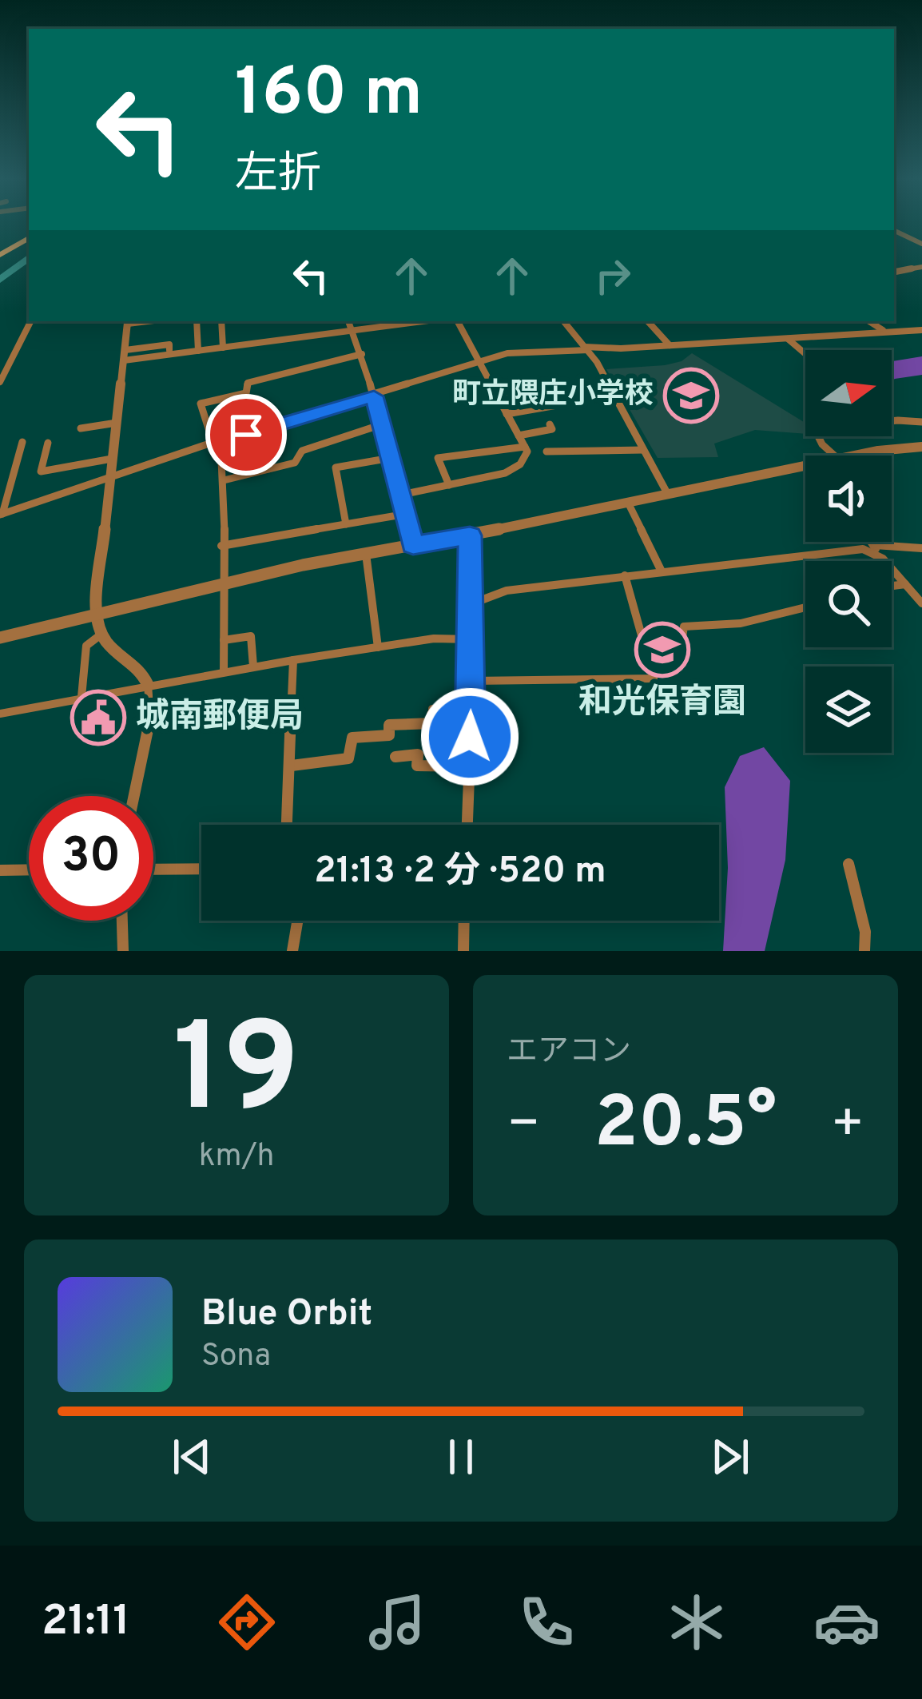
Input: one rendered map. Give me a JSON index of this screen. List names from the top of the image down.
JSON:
{
  "places": {
    "school or university": ["町立隈庄小学校", "和光保育園"],
    "public building": ["城南郵便局"]
  },
  "north": "right",
  "page": {
    "turn": ["160 m", "左折"],
    "limit": "30",
    "trip": "21:13 · 2 分 · 520 m",
    "tile": [
      ["19", "km/h"],
      "エアコン"
    ],
    "heat": ["−", "20.5°", "+"],
    "song": ["Blue Orbit", "Sona"],
    "tabs": "21:11"
  }
}
